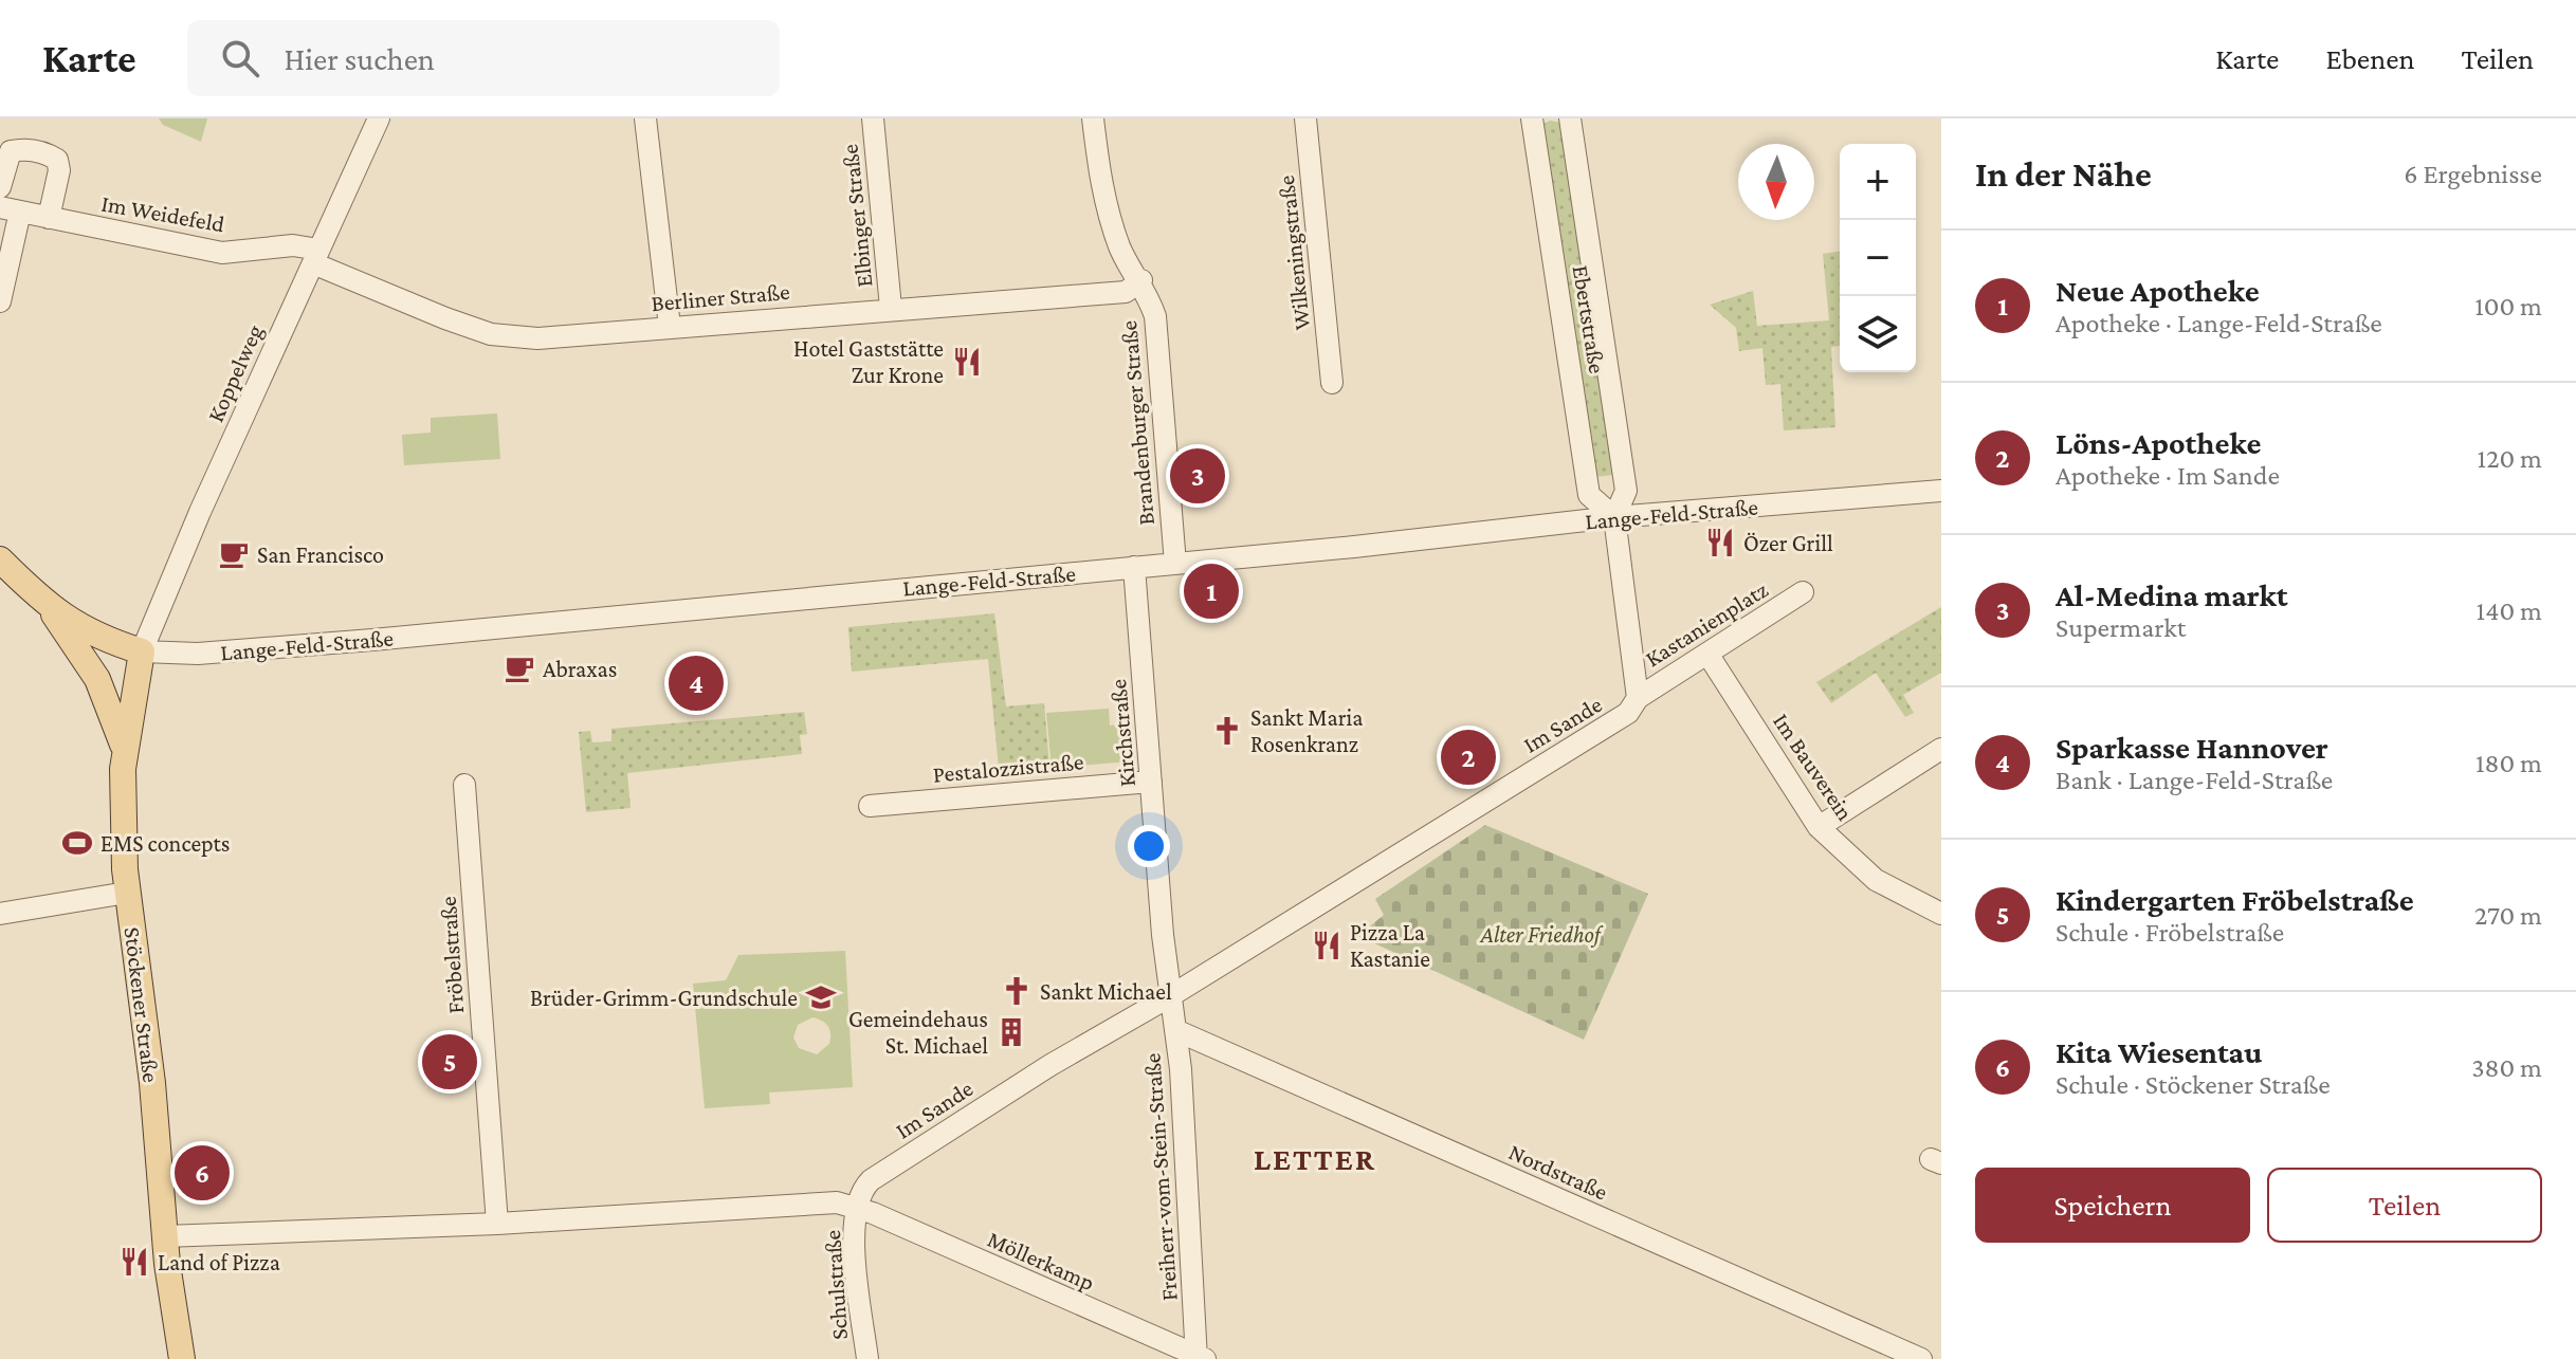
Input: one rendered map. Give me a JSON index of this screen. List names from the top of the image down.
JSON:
{
  "streets": {
    "main road": ["Lange-Feld-Straße", "Stöckener Straße"],
    "street": [
      "Im Weidefeld",
      "Elbinger Straße",
      "Wilkeningstraße",
      "Berliner Straße",
      "Ebertstraße",
      "Koppelweg",
      "Brandenburger Straße",
      "Kastanienplatz",
      "Im Sande",
      "Kirchstraße",
      "Im Bauverein",
      "Pestalozzistraße",
      "Fröbelstraße",
      "Nordstraße",
      "Freiherr-vom-Stein-Straße",
      "Möllerkamp",
      "Schulstraße"
    ]
  },
  "crossings": [
    ["Im Weidefeld", "Berliner Straße"],
    ["Im Weidefeld", "Koppelweg"],
    ["Elbinger Straße", "Berliner Straße"],
    ["Berliner Straße", "Koppelweg"],
    ["Berliner Straße", "Brandenburger Straße"],
    ["Ebertstraße", "Lange-Feld-Straße"],
    ["Ebertstraße", "Kastanienplatz"],
    ["Ebertstraße", "Im Sande"],
    ["Koppelweg", "Lange-Feld-Straße"],
    ["Koppelweg", "Stöckener Straße"],
    ["Brandenburger Straße", "Lange-Feld-Straße"],
    ["Lange-Feld-Straße", "Kirchstraße"],
    ["Lange-Feld-Straße", "Stöckener Straße"],
    ["Kastanienplatz", "Im Sande"],
    ["Kastanienplatz", "Im Bauverein"],
    ["Im Sande", "Kirchstraße"],
    ["Im Sande", "Freiherr-vom-Stein-Straße"],
    ["Im Sande", "Möllerkamp"],
    ["Im Sande", "Schulstraße"],
    ["Kirchstraße", "Pestalozzistraße"],
    ["Kirchstraße", "Freiherr-vom-Stein-Straße"],
    ["Nordstraße", "Freiherr-vom-Stein-Straße"],
    ["Freiherr-vom-Stein-Straße", "Möllerkamp"],
    ["Möllerkamp", "Schulstraße"]
  ],
  "districts": ["LETTER"],
  "parks": ["Alter Friedhof"],
  "places": {
    "restaurant": [
      "Hotel Gaststätte Zur Krone",
      "Özer Grill",
      "Pizza La Kastanie",
      "Land of Pizza"
    ],
    "cafe": ["San Francisco", "Abraxas"],
    "church": ["Sankt Maria Rosenkranz", "Sankt Michael"],
    "sports": ["EMS concepts"],
    "school or university": ["Brüder-Grimm-Grundschule"],
    "building": ["Gemeindehaus St. Michael"]
  },
  "north": "bottom",
  "page": {
    "header": "Karte",
    "search": "Hier suchen",
    "nav": ["Karte", "Ebenen", "Teilen"],
    "heading": ["In der Nähe", "6 Ergebnisse"],
    "map_buttons": ["+", "−"],
    "list": [
      {
        "mark": "1",
        "name": "Neue Apotheke",
        "note": "Apotheke · Lange-Feld-Straße",
        "value": "100 m"
      },
      {
        "mark": "2",
        "name": "Löns-Apotheke",
        "note": "Apotheke · Im Sande",
        "value": "120 m"
      },
      {
        "mark": "3",
        "name": "Al-Medina markt",
        "note": "Supermarkt",
        "value": "140 m"
      },
      {
        "mark": "4",
        "name": "Sparkasse Hannover",
        "note": "Bank · Lange-Feld-Straße",
        "value": "180 m"
      },
      {
        "mark": "5",
        "name": "Kindergarten Fröbelstraße",
        "note": "Schule · Fröbelstraße",
        "value": "270 m"
      },
      {
        "mark": "6",
        "name": "Kita Wiesentau",
        "note": "Schule · Stöckener Straße",
        "value": "380 m"
      }
    ],
    "pins": [
      "3",
      "1",
      "4",
      "2",
      "5",
      "6"
    ],
    "buttons": ["Speichern", "Teilen"]
  }
}
